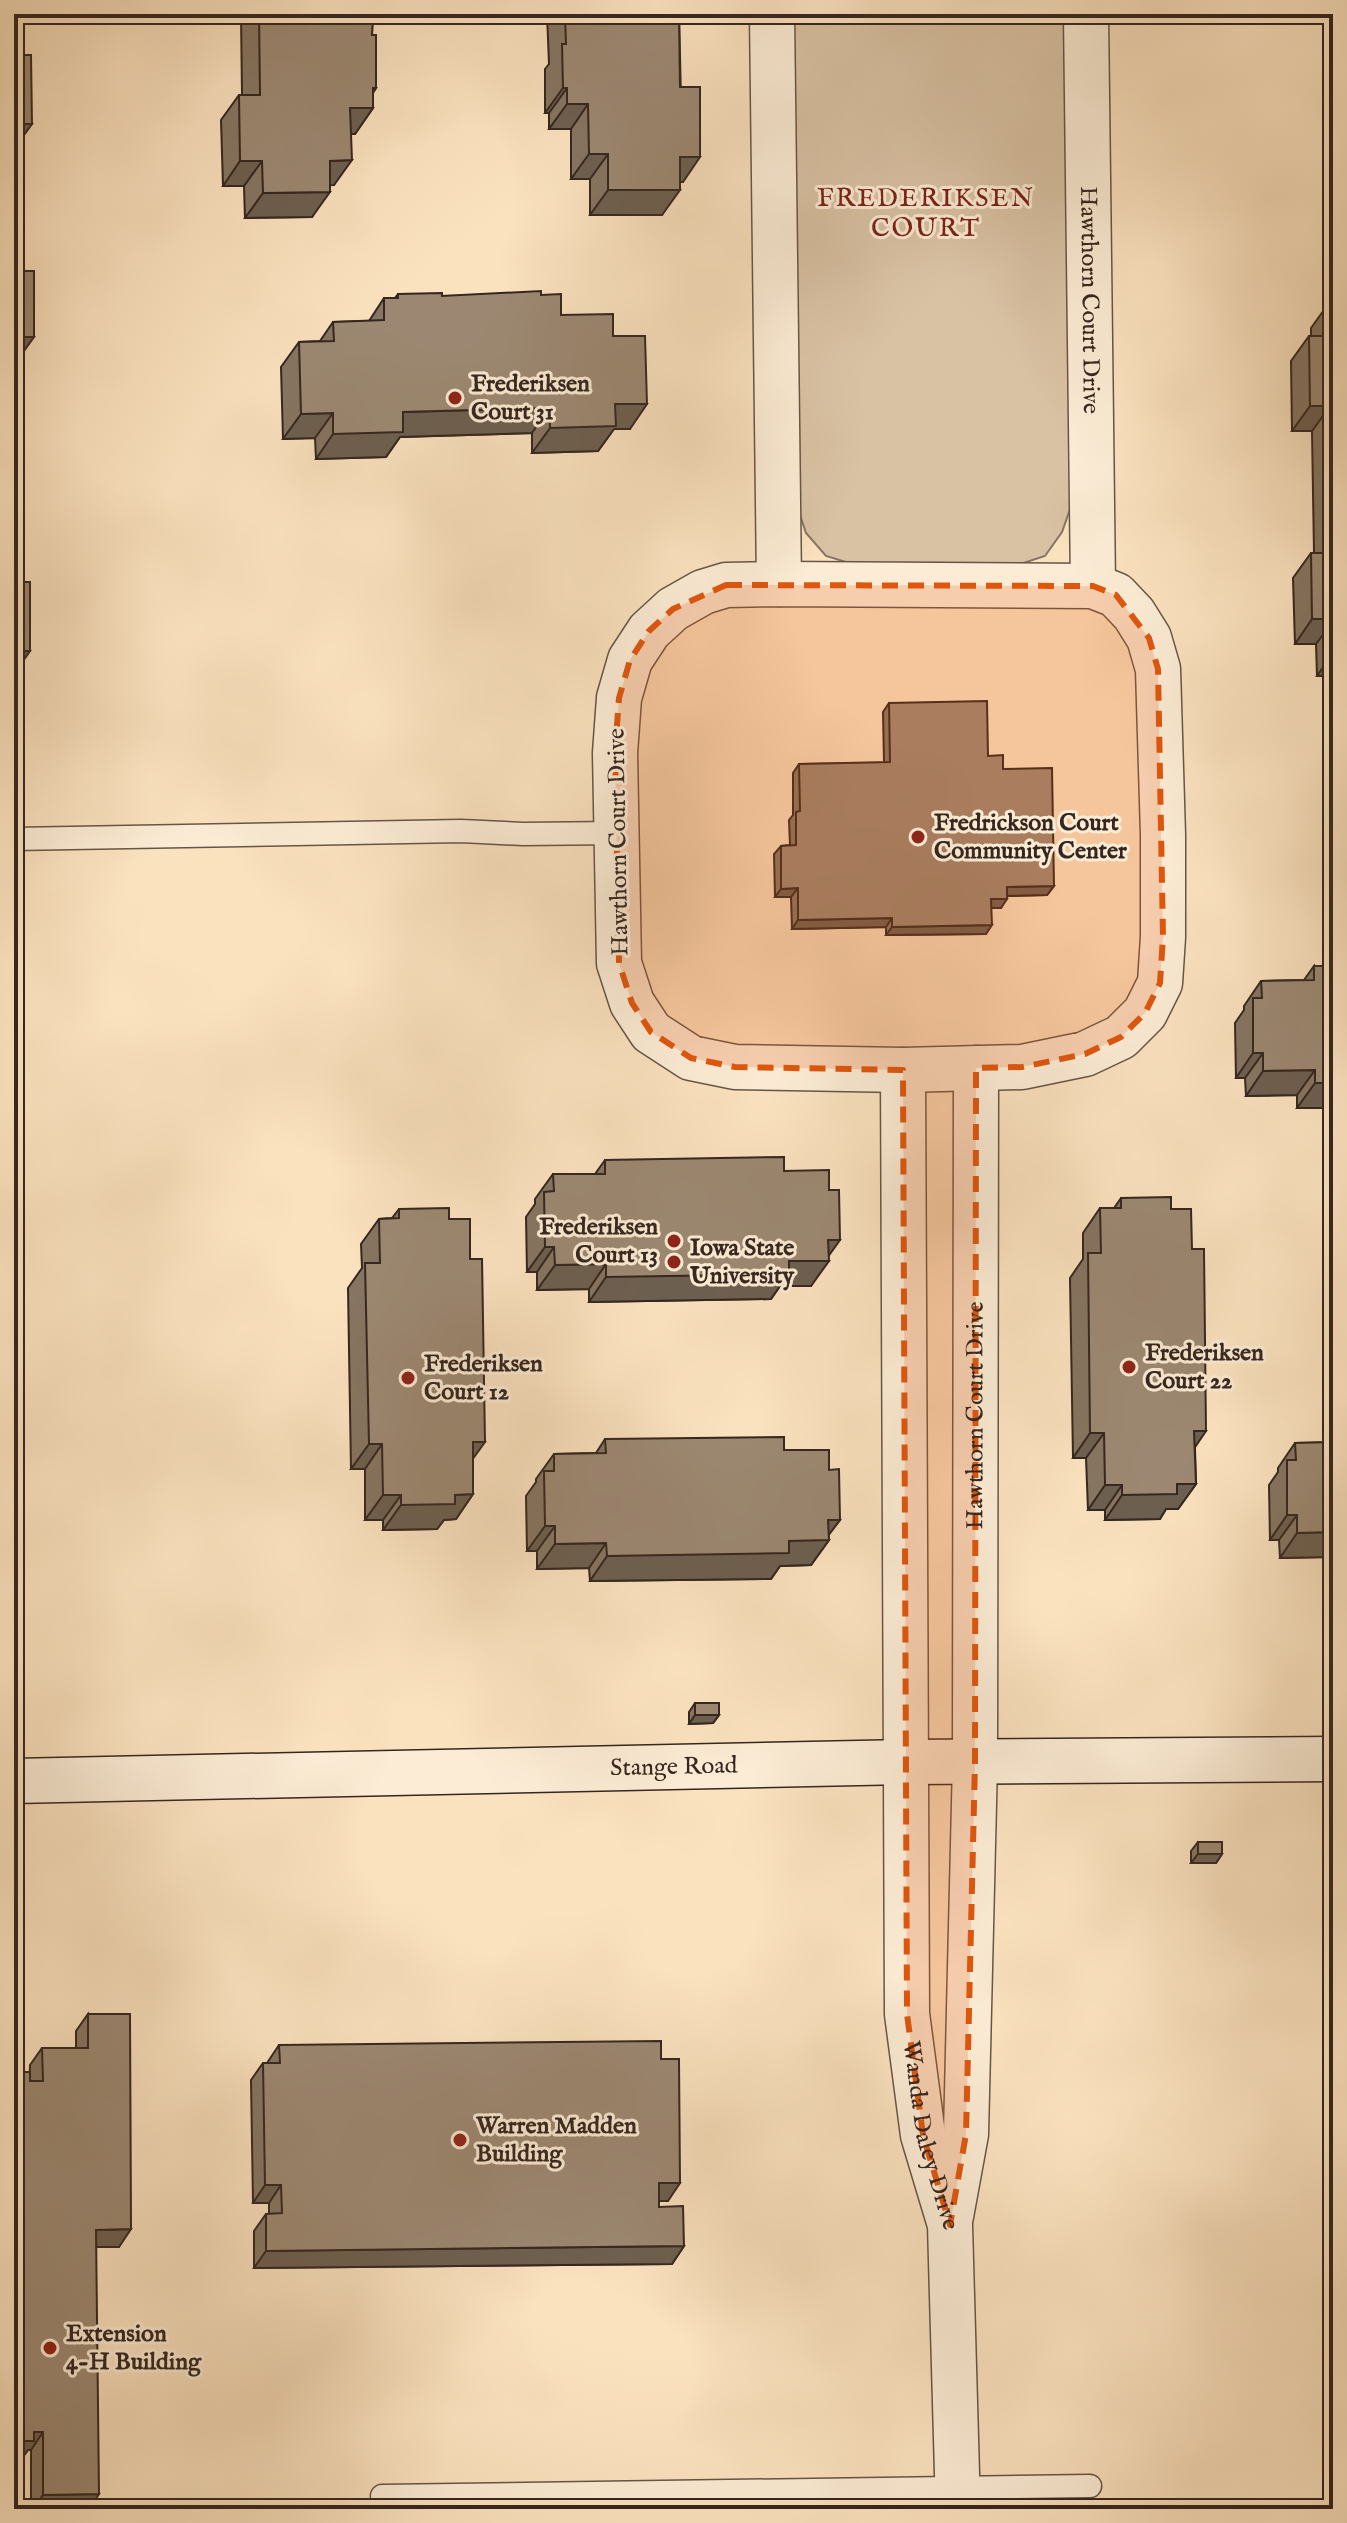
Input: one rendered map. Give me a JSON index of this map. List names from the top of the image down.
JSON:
{
  "streets": {
    "street": ["Hawthorn Court Drive", "Stange Road", "Wanda Daley Drive"]
  },
  "crossings": [
    ["Hawthorn Court Drive", "Stange Road"],
    ["Hawthorn Court Drive", "Wanda Daley Drive"],
    ["Stange Road", "Wanda Daley Drive"]
  ],
  "districts": ["FREDERIKSEN COURT"],
  "places": [
    "Frederiksen Court 31",
    "Fredrickson Court Community Center",
    "Frederiksen Court 13",
    "Iowa State University",
    "Frederiksen Court 22",
    "Frederiksen Court 12",
    "Warren Madden Building",
    "Extension 4-H Building"
  ]
}
